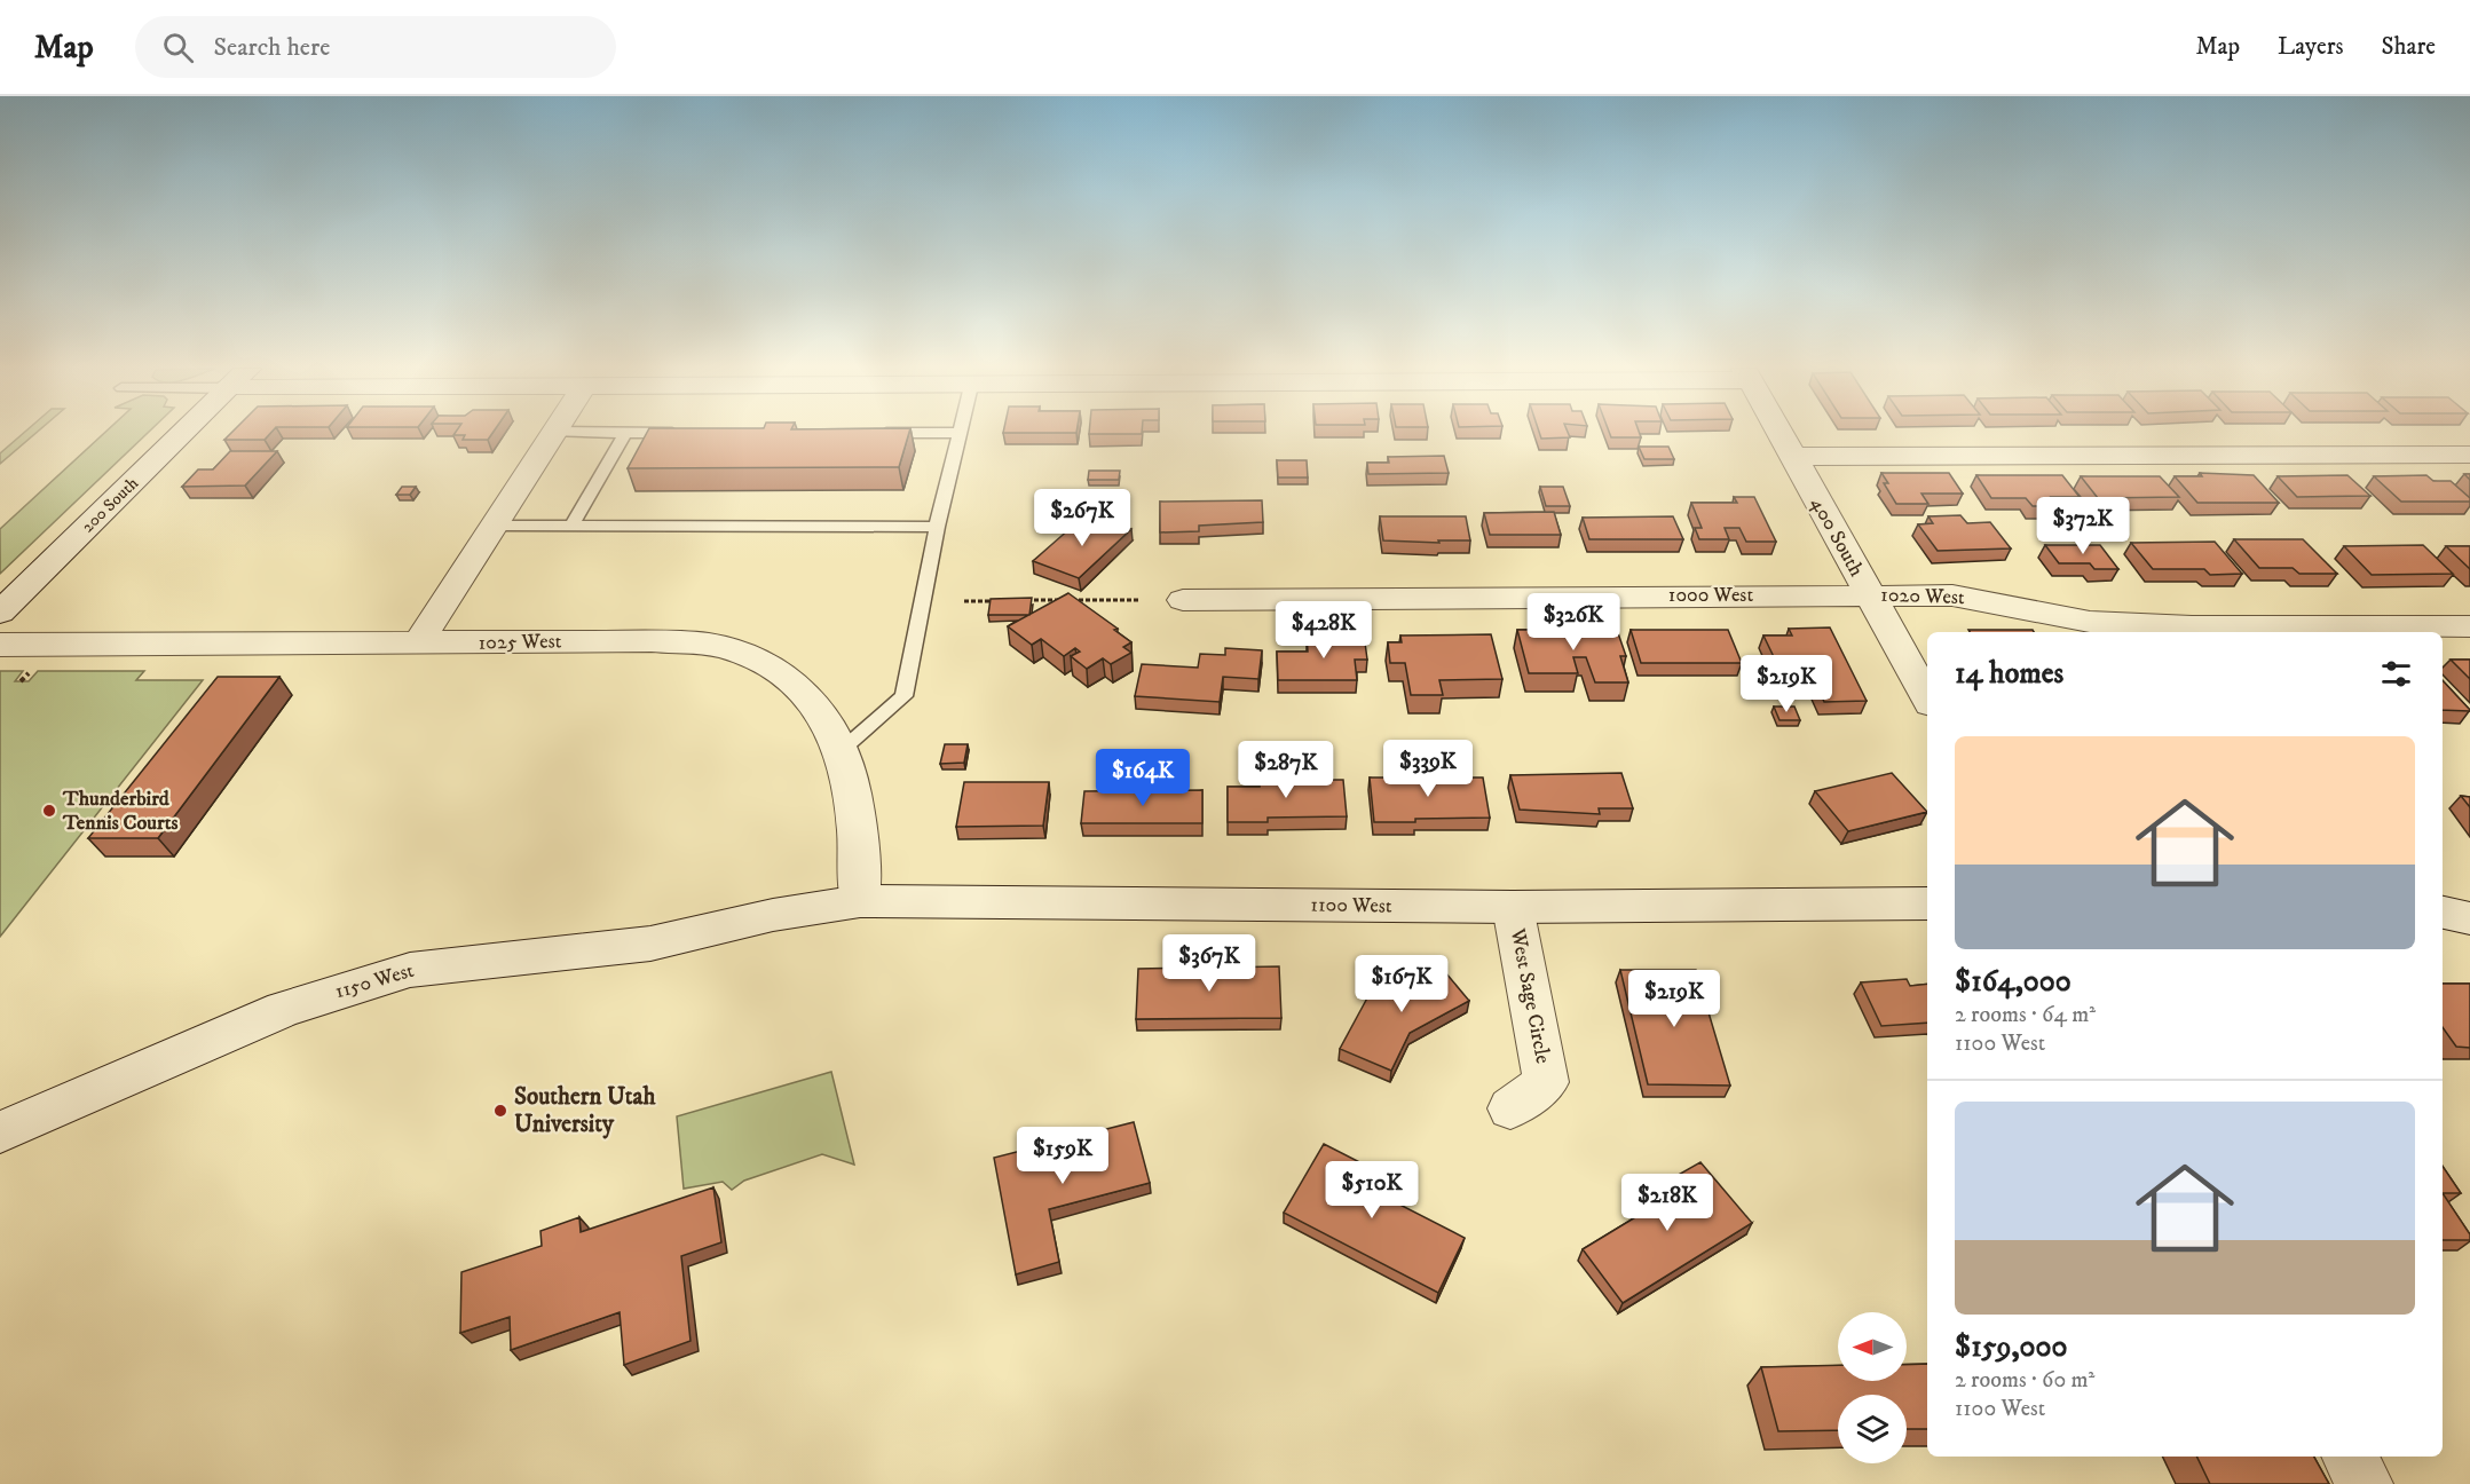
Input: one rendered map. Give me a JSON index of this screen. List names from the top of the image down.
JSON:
{
  "streets": {
    "street": [
      "200 South",
      "400 South",
      "1000 West",
      "1020 West",
      "1025 West",
      "1100 West",
      "1150 West",
      "West Sage Circle"
    ]
  },
  "crossings": [
    ["400 South", "1000 West"],
    ["400 South", "1020 West"],
    ["1000 West", "1020 West"],
    ["1025 West", "1100 West"],
    ["1100 West", "1150 West"],
    ["1100 West", "West Sage Circle"]
  ],
  "places": ["Thunderbird Tennis Courts", "Southern Utah University"],
  "north": "left",
  "page": {
    "header": "Map",
    "search": "Search here",
    "nav": ["Map", "Layers", "Share"],
    "price": [
      "$267K",
      "$372K",
      "$326K",
      "$428K",
      "$219K",
      "$339K",
      "$287K",
      "$164K",
      "$367K",
      "$167K",
      "$219K",
      "$159K",
      "$510K",
      "$218K"
    ],
    "heading": "14 homes",
    "list": [
      {
        "name": "$164,000",
        "note": "2 rooms · 64 m² · 1100 West"
      },
      {
        "name": "$159,000",
        "note": "2 rooms · 60 m² · 1100 West"
      }
    ]
  }
}
